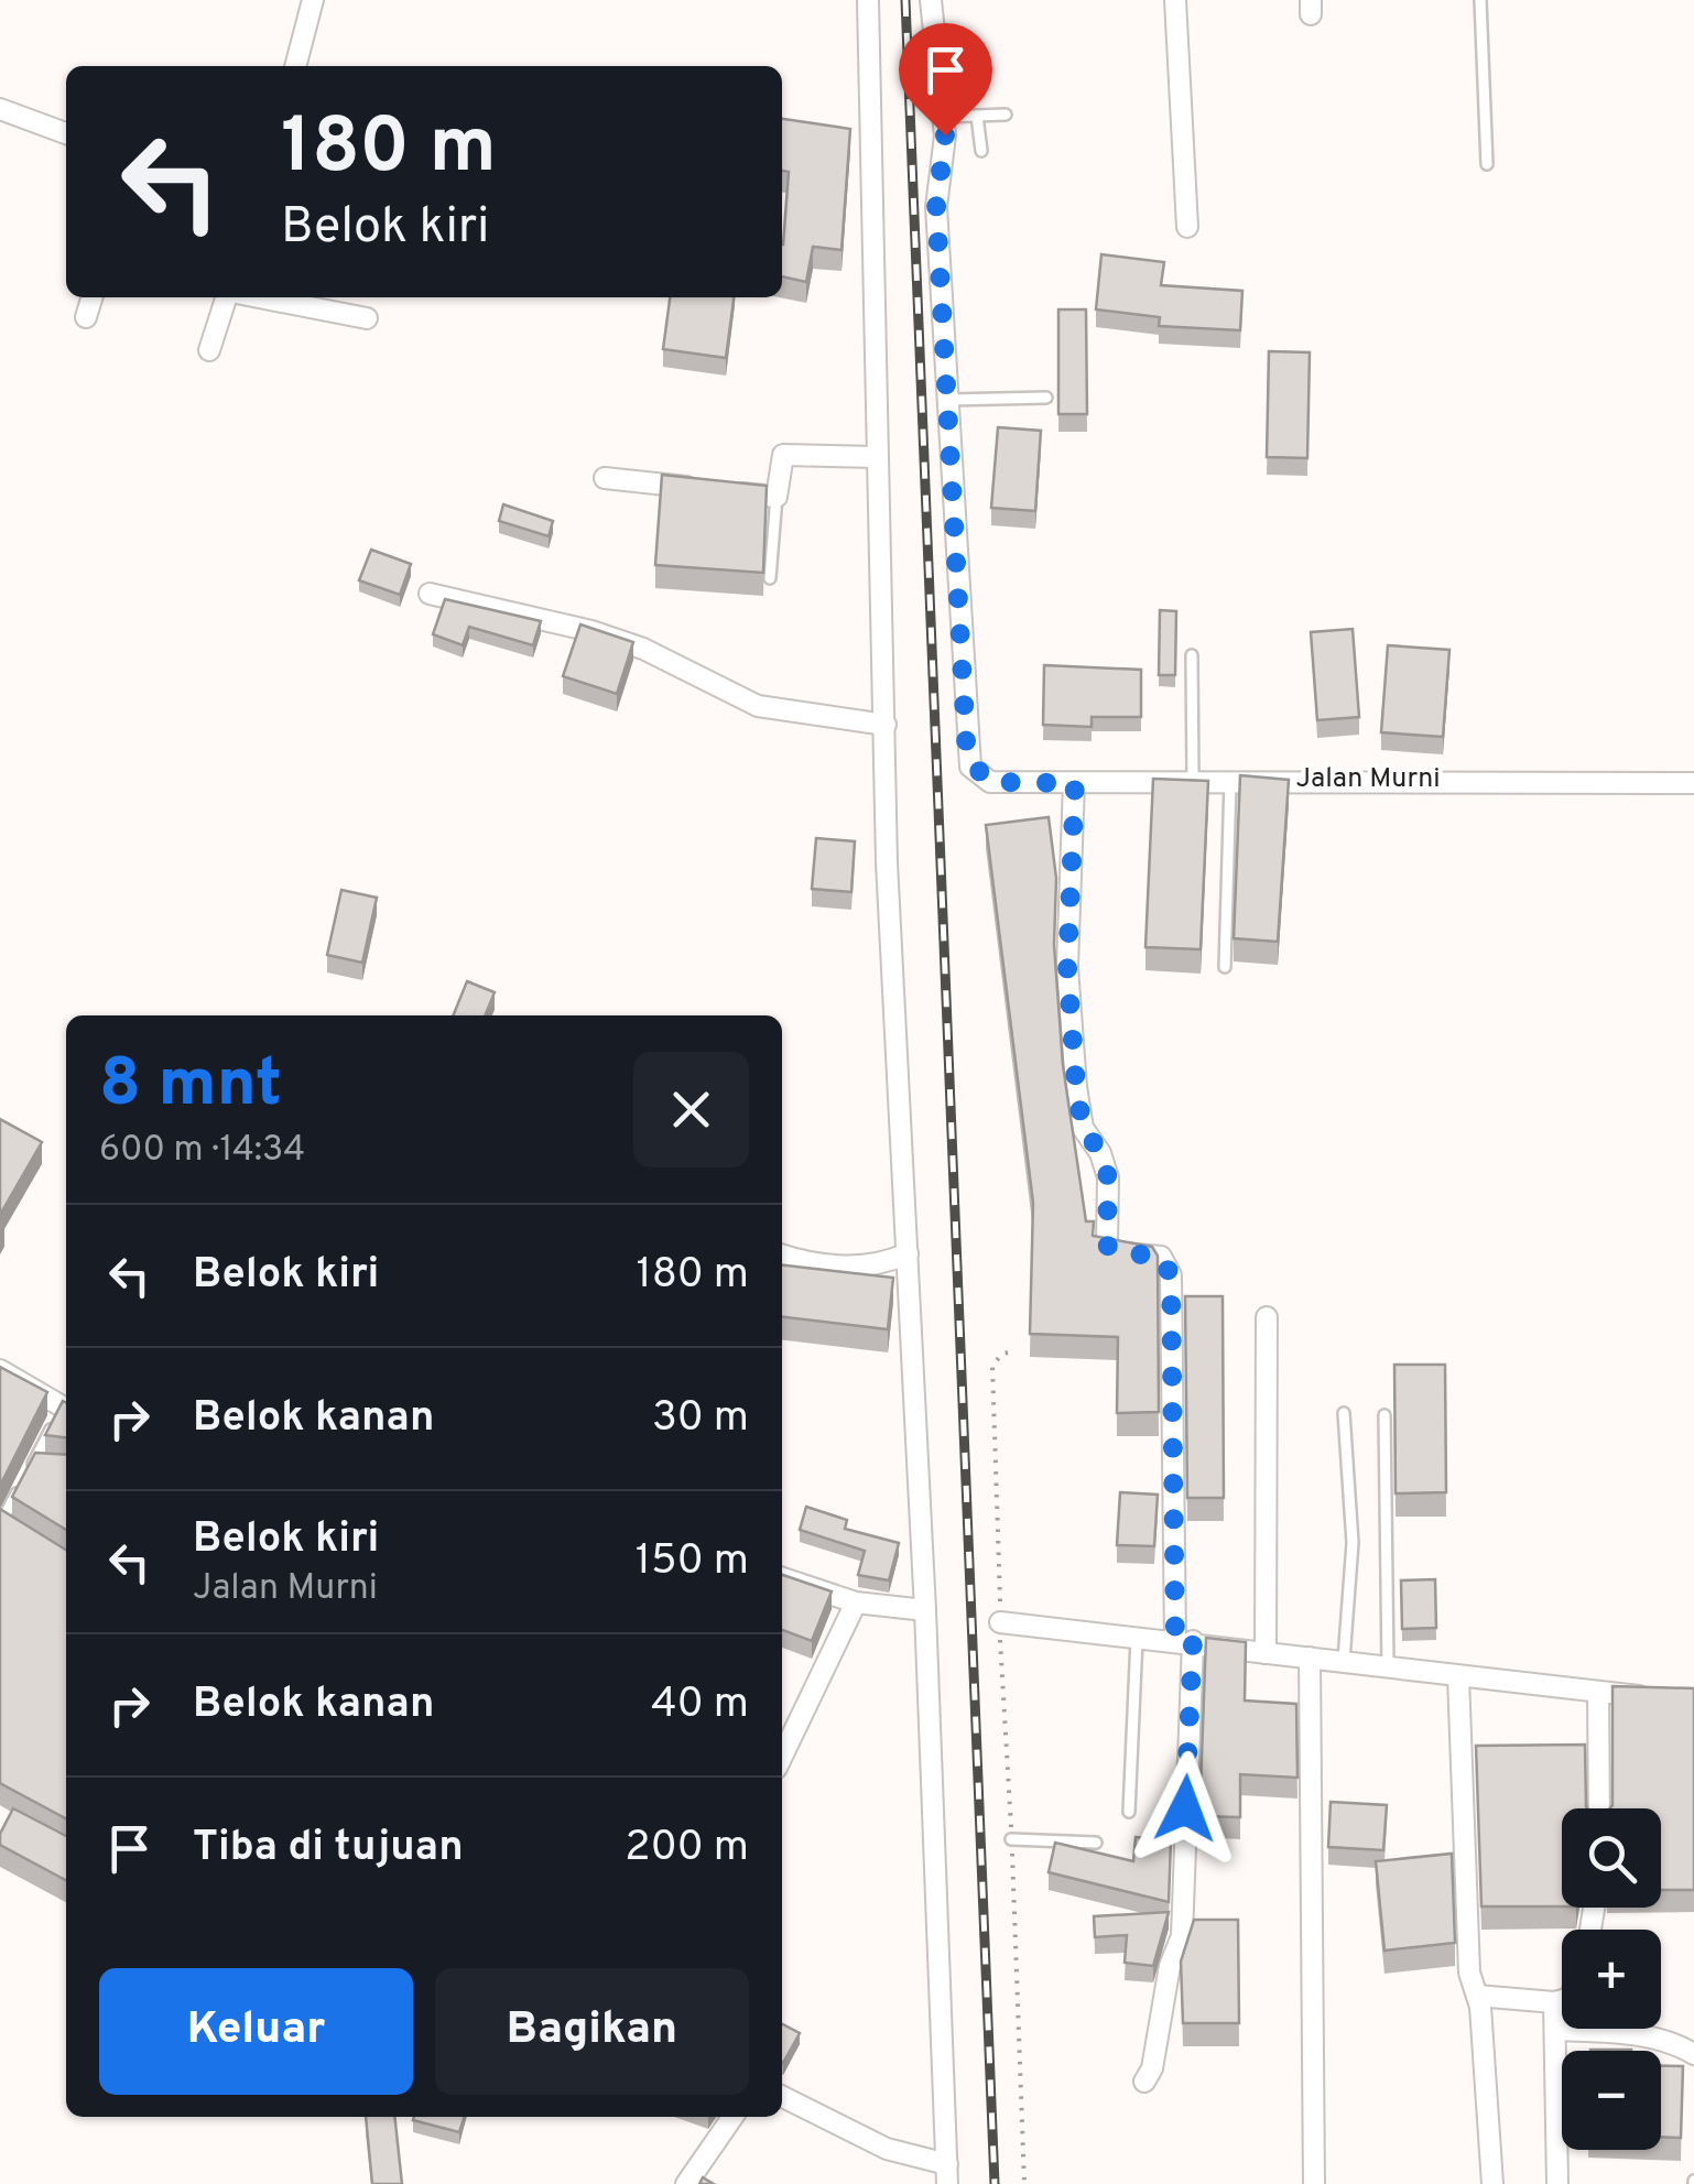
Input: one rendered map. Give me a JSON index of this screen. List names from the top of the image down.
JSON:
{
  "streets": {
    "street": ["Jalan Murni"]
  },
  "page": {
    "turn": ["180 m", "Belok kiri"],
    "heading": ["8 mnt", "600 m · 14:34"],
    "list": [
      {
        "name": "Belok kiri",
        "value": "180 m"
      },
      {
        "name": "Belok kanan",
        "value": "30 m"
      },
      {
        "name": "Belok kiri",
        "note": "Jalan Murni",
        "value": "150 m"
      },
      {
        "name": "Belok kanan",
        "value": "40 m"
      },
      {
        "name": "Tiba di tujuan",
        "value": "200 m"
      }
    ],
    "map_buttons": ["+", "−"],
    "buttons": ["Keluar", "Bagikan"]
  }
}
